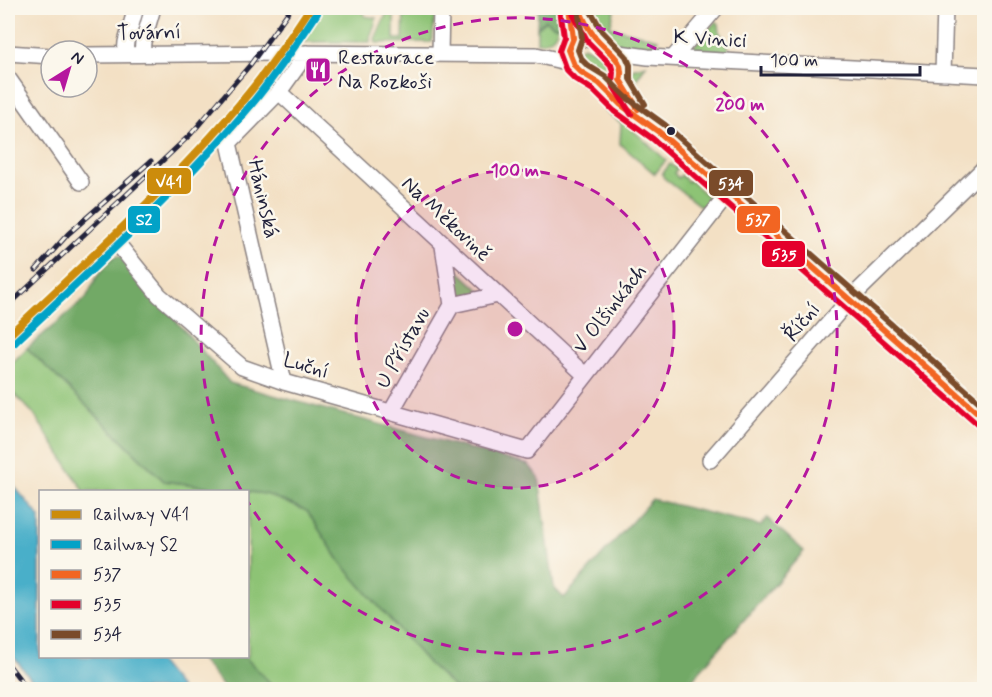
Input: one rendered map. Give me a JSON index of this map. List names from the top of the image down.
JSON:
{
  "streets": {
    "street": [
      "Tovární",
      "K Vinici",
      "Háninská",
      "Na Měkovině",
      "V Olšinkách",
      "Říční",
      "U Přístavu",
      "Luční"
    ]
  },
  "crossings": [
    ["Tovární", "Háninská"],
    ["Háninská", "Na Měkovině"],
    ["Háninská", "Luční"],
    ["Na Měkovině", "V Olšinkách"],
    ["Na Měkovině", "U Přístavu"],
    ["V Olšinkách", "Luční"],
    ["U Přístavu", "Luční"]
  ],
  "places": {
    "restaurant": ["Restaurace Na Rozkoši"]
  },
  "lines": [
    "rail line V41",
    "transit line 537",
    "transit line 534",
    "transit line 535",
    "rail line S2"
  ],
  "legend": [
    "Railway V41",
    "Railway S2",
    "537",
    "535",
    "534"
  ],
  "scale_bar": "100 m",
  "north": "top right",
  "rings": ["200 m", "100 m"]
}
